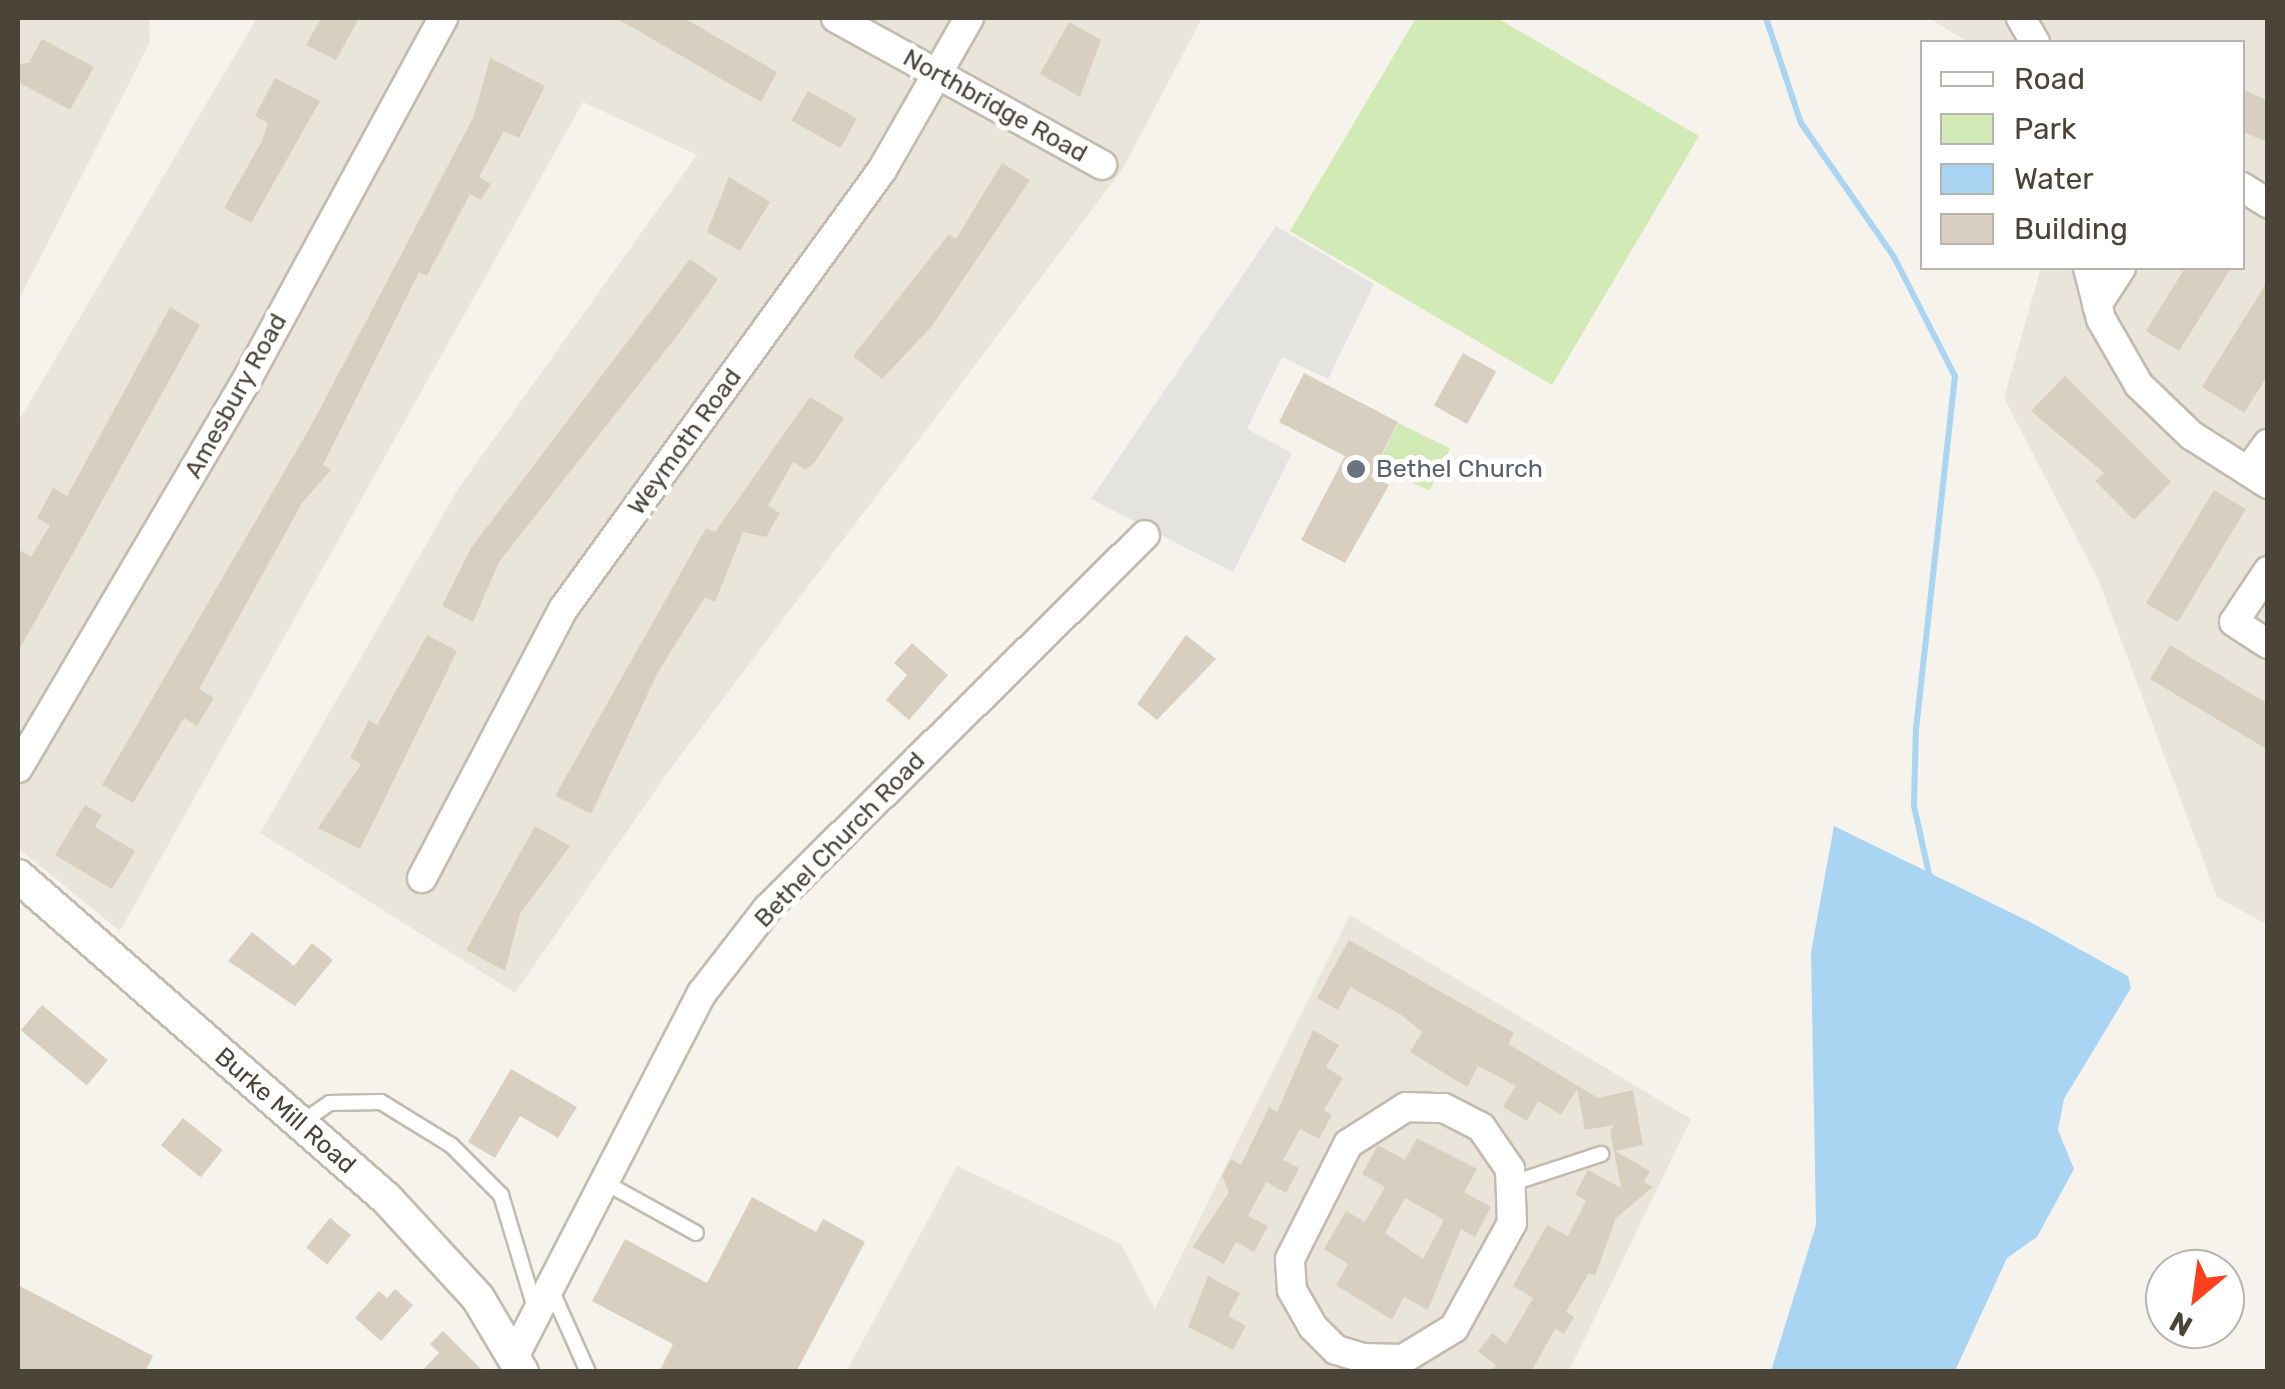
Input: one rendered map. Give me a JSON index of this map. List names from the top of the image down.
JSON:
{
  "streets": {
    "street": [
      "Northbridge Road",
      "Amesbury Road",
      "Weymoth Road",
      "Bethel Church Road",
      "Burke Mill Road"
    ]
  },
  "crossings": [
    ["Northbridge Road", "Weymoth Road"],
    ["Bethel Church Road", "Burke Mill Road"]
  ],
  "places": ["Bethel Church"],
  "legend": [
    "Road",
    "Park",
    "Water",
    "Building"
  ],
  "north": "bottom left"
}
